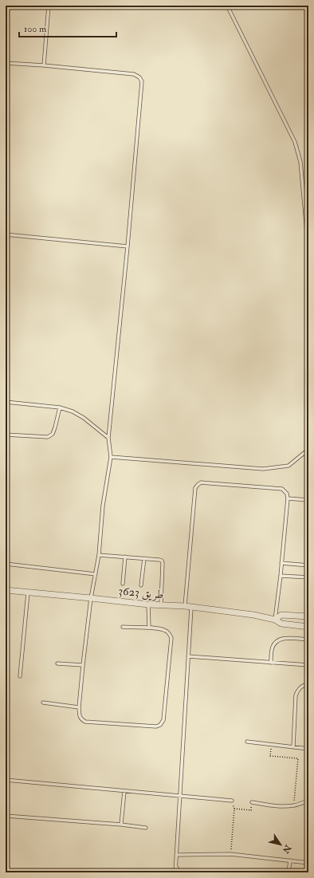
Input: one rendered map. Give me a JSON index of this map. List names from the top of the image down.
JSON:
{
  "streets": {
    "street": ["طريق 3623"]
  },
  "scale_bar": "100 m",
  "north": "bottom right"
}
